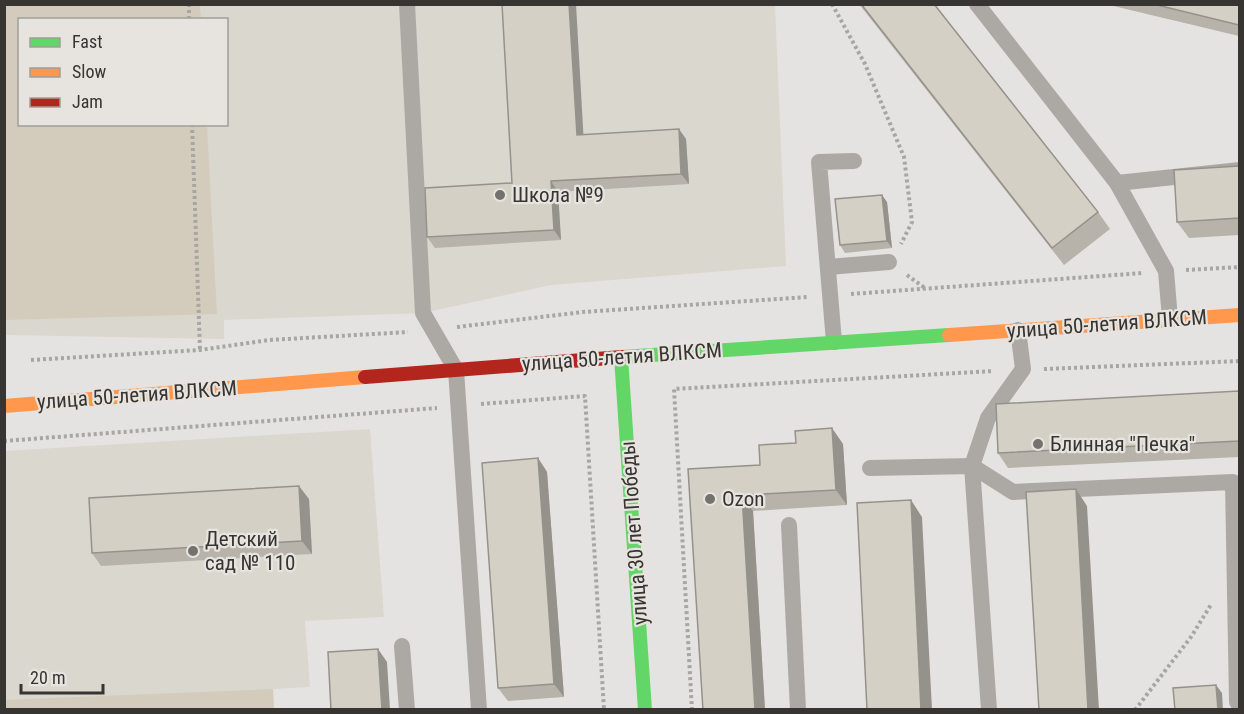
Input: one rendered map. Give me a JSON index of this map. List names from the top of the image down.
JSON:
{
  "streets": {
    "main road": ["улица 50-летия ВЛКСМ", "улица 30 лет Победы"]
  },
  "crossings": [
    ["улица 50-летия ВЛКСМ", "улица 30 лет Победы"]
  ],
  "places": [
    "Школа №9",
    "Блинная \"Печка\"",
    "Ozon",
    "Детский сад № 110"
  ],
  "legend": ["Fast", "Slow", "Jam"],
  "scale_bar": "20 m"
}
